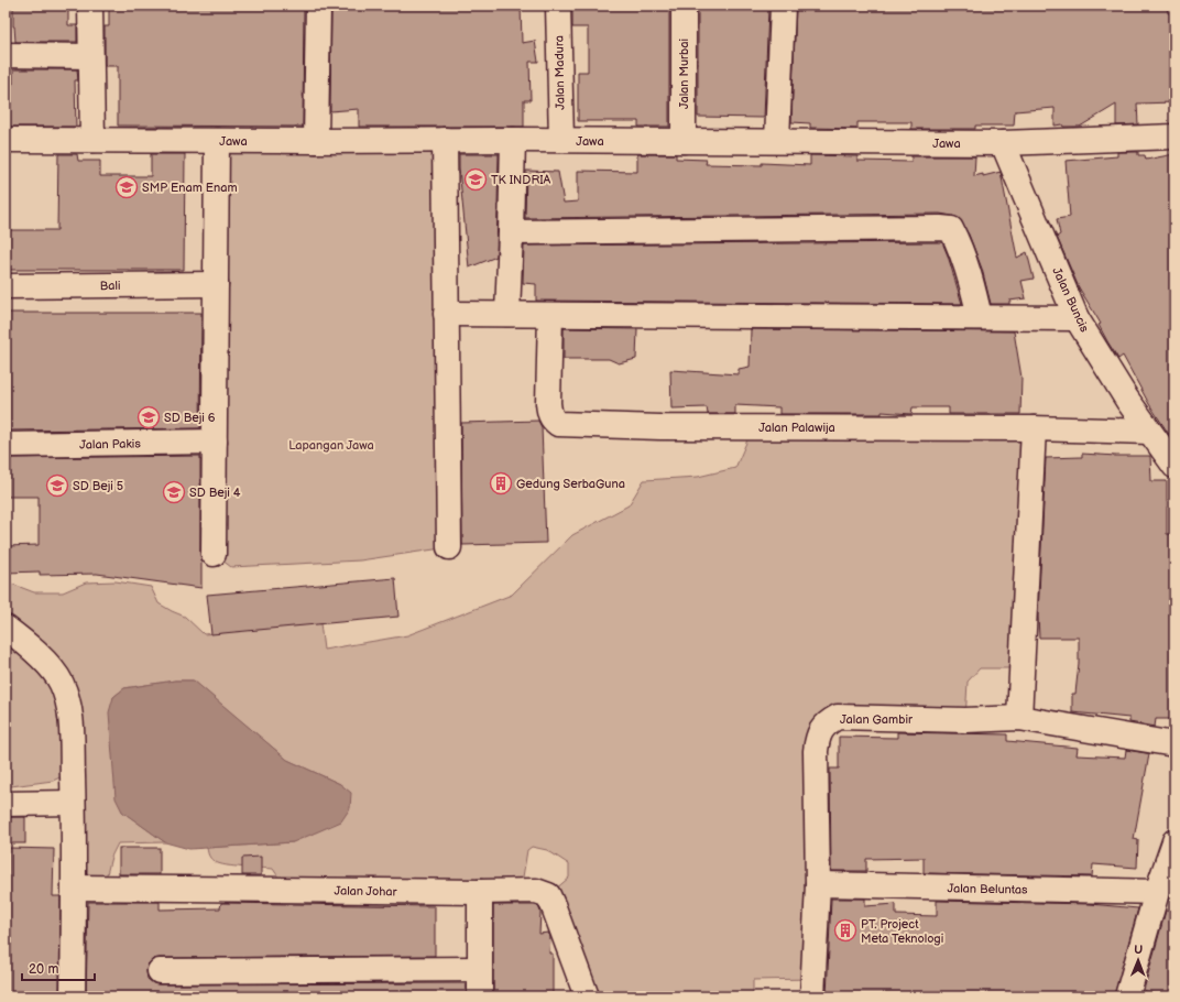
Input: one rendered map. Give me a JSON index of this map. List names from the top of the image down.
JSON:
{
  "streets": {
    "street": [
      "Jalan Madura",
      "Jalan Murbai",
      "Jawa",
      "Bali",
      "Jalan Buncis",
      "Jalan Palawija",
      "Jalan Pakis",
      "Jalan Gambir",
      "Jalan Beluntas",
      "Jalan Johar"
    ]
  },
  "crossings": [
    ["Jalan Madura", "Jawa"],
    ["Jalan Murbai", "Jawa"],
    ["Jawa", "Jalan Buncis"],
    ["Jalan Buncis", "Jalan Palawija"],
    ["Jalan Gambir", "Jalan Beluntas"]
  ],
  "parks": ["Lapangan Jawa"],
  "places": {
    "school or university": [
      "TK INDRIA",
      "SMP Enam Enam",
      "SD Beji 6",
      "SD Beji 5",
      "SD Beji 4"
    ],
    "building": ["Gedung SerbaGuna", "PT. Project Meta Teknologi"]
  },
  "scale_bar": "20 m",
  "north": "top"
}
